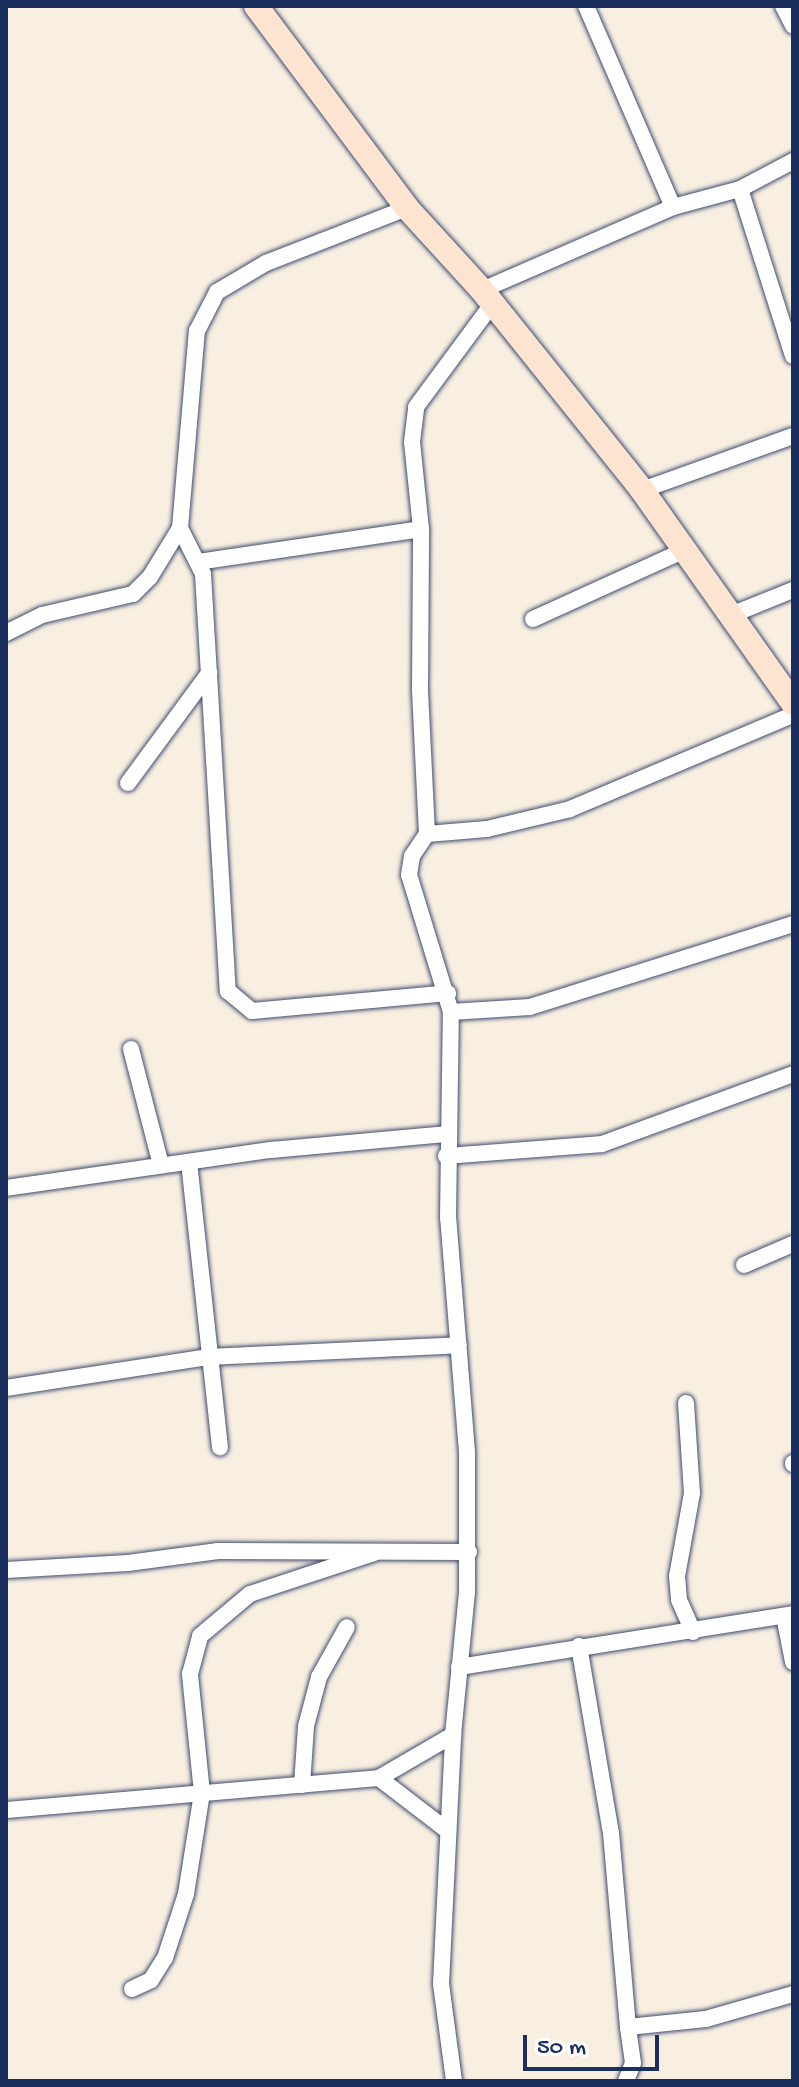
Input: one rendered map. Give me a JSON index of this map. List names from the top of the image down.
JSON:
{
  "scale_bar": "50 m"
}
